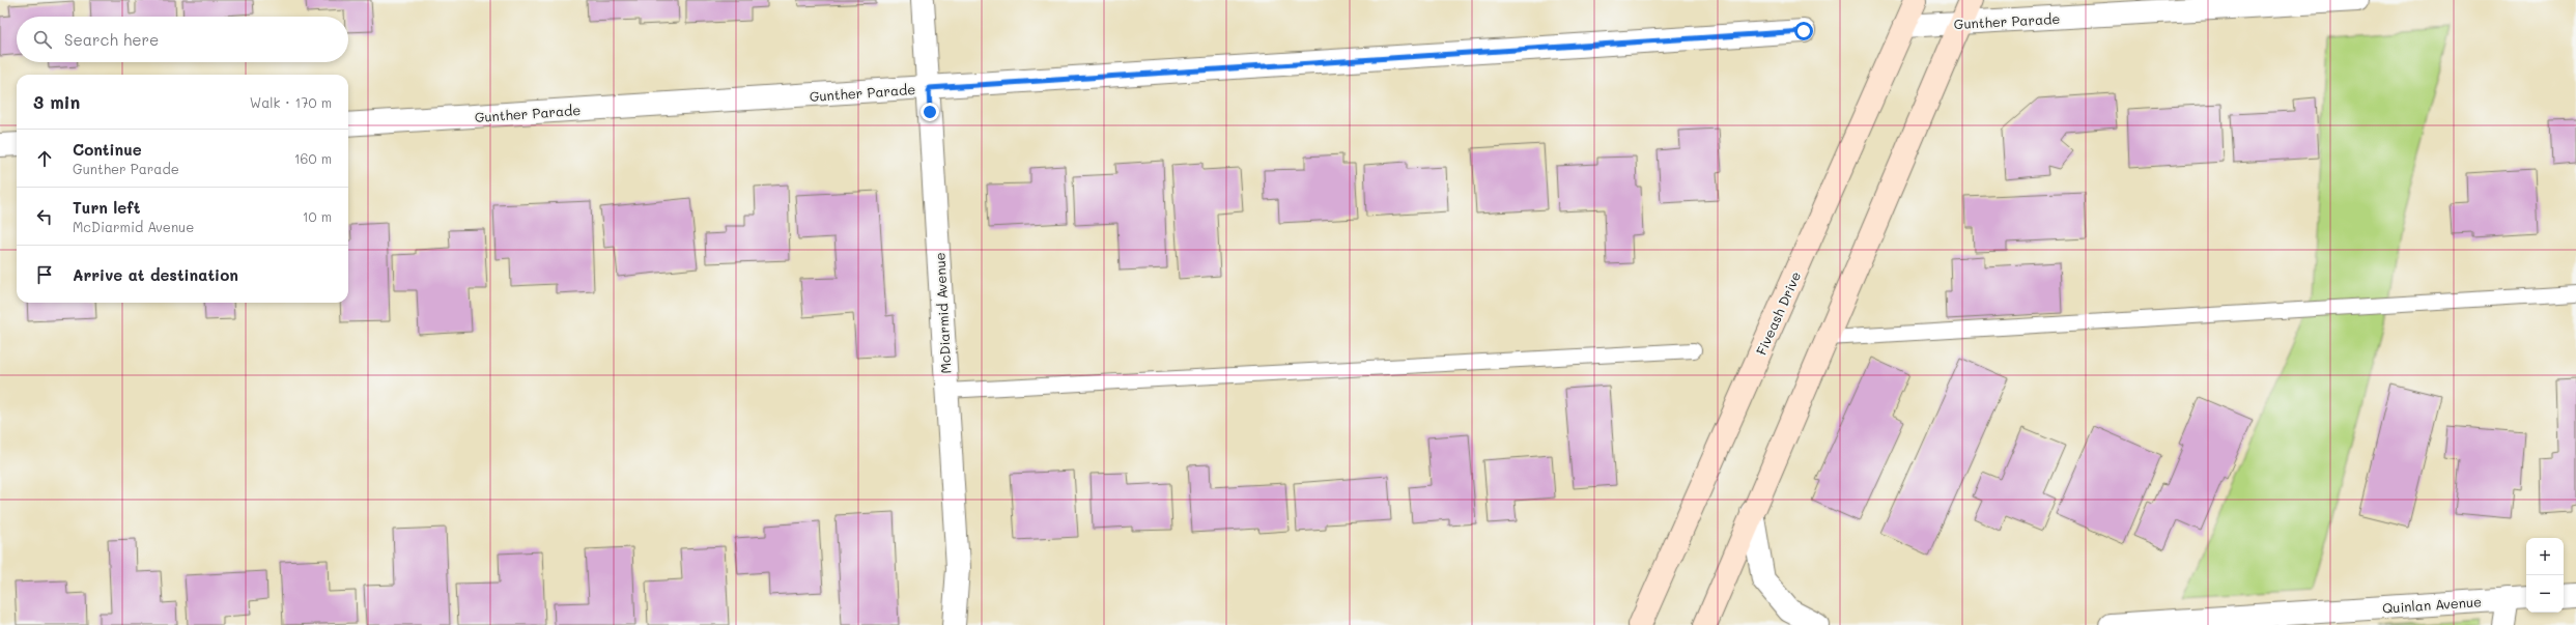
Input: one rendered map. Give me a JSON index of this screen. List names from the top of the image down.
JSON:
{
  "streets": {
    "main road": ["Fiveash Drive"],
    "street": ["Gunther Parade", "McDiarmid Avenue", "Quinlan Avenue"]
  },
  "crossings": [
    ["Gunther Parade", "McDiarmid Avenue"],
    ["Gunther Parade", "Fiveash Drive"]
  ],
  "page": {
    "search": "Search here",
    "heading": ["3 min", "Walk · 170 m"],
    "list": [
      ["Continue", "Gunther Parade", "160 m"],
      ["Turn left", "McDiarmid Avenue", "10 m"],
      "Arrive at destination"
    ],
    "map_buttons": ["+", "−"]
  }
}
